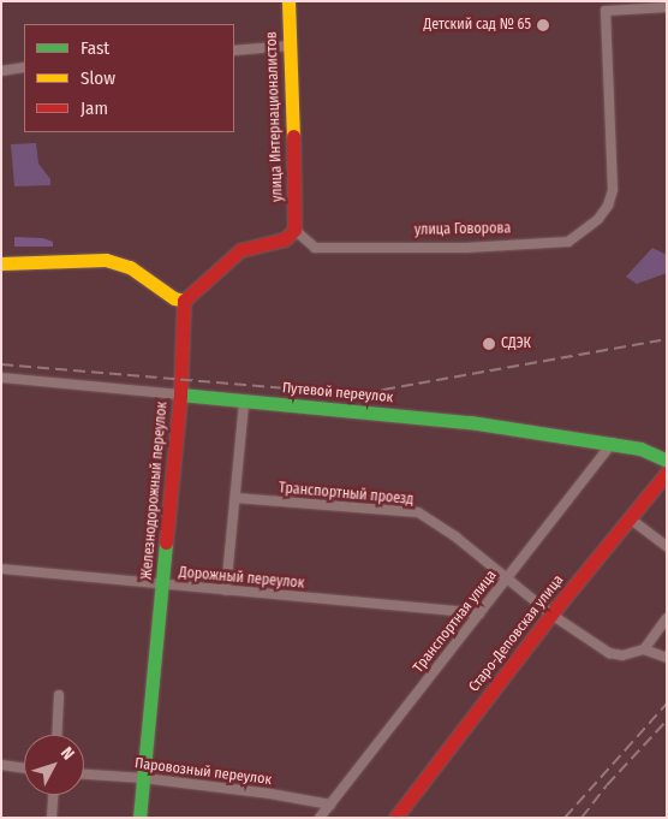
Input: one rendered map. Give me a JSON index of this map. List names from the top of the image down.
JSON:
{
  "streets": {
    "street": [
      "улица Интернационалистов",
      "улица Говорова",
      "Путевой переулок",
      "Железнодорожный переулок",
      "Транспортный проезд",
      "Дорожный переулок",
      "Транспортная улица",
      "Старо-Деповская улица",
      "Паровозный переулок"
    ]
  },
  "crossings": [
    ["улица Интернационалистов", "улица Говорова"],
    ["Путевой переулок", "Железнодорожный переулок"],
    ["Путевой переулок", "Транспортная улица"],
    ["Железнодорожный переулок", "Дорожный переулок"],
    ["Железнодорожный переулок", "Паровозный переулок"],
    ["Транспортный проезд", "Транспортная улица"],
    ["Транспортный проезд", "Старо-Деповская улица"],
    ["Дорожный переулок", "Транспортная улица"],
    ["Транспортная улица", "Паровозный переулок"]
  ],
  "places": ["Детский сад № 65", "СДЭК"],
  "legend": ["Fast", "Slow", "Jam"],
  "north": "top right"
}
